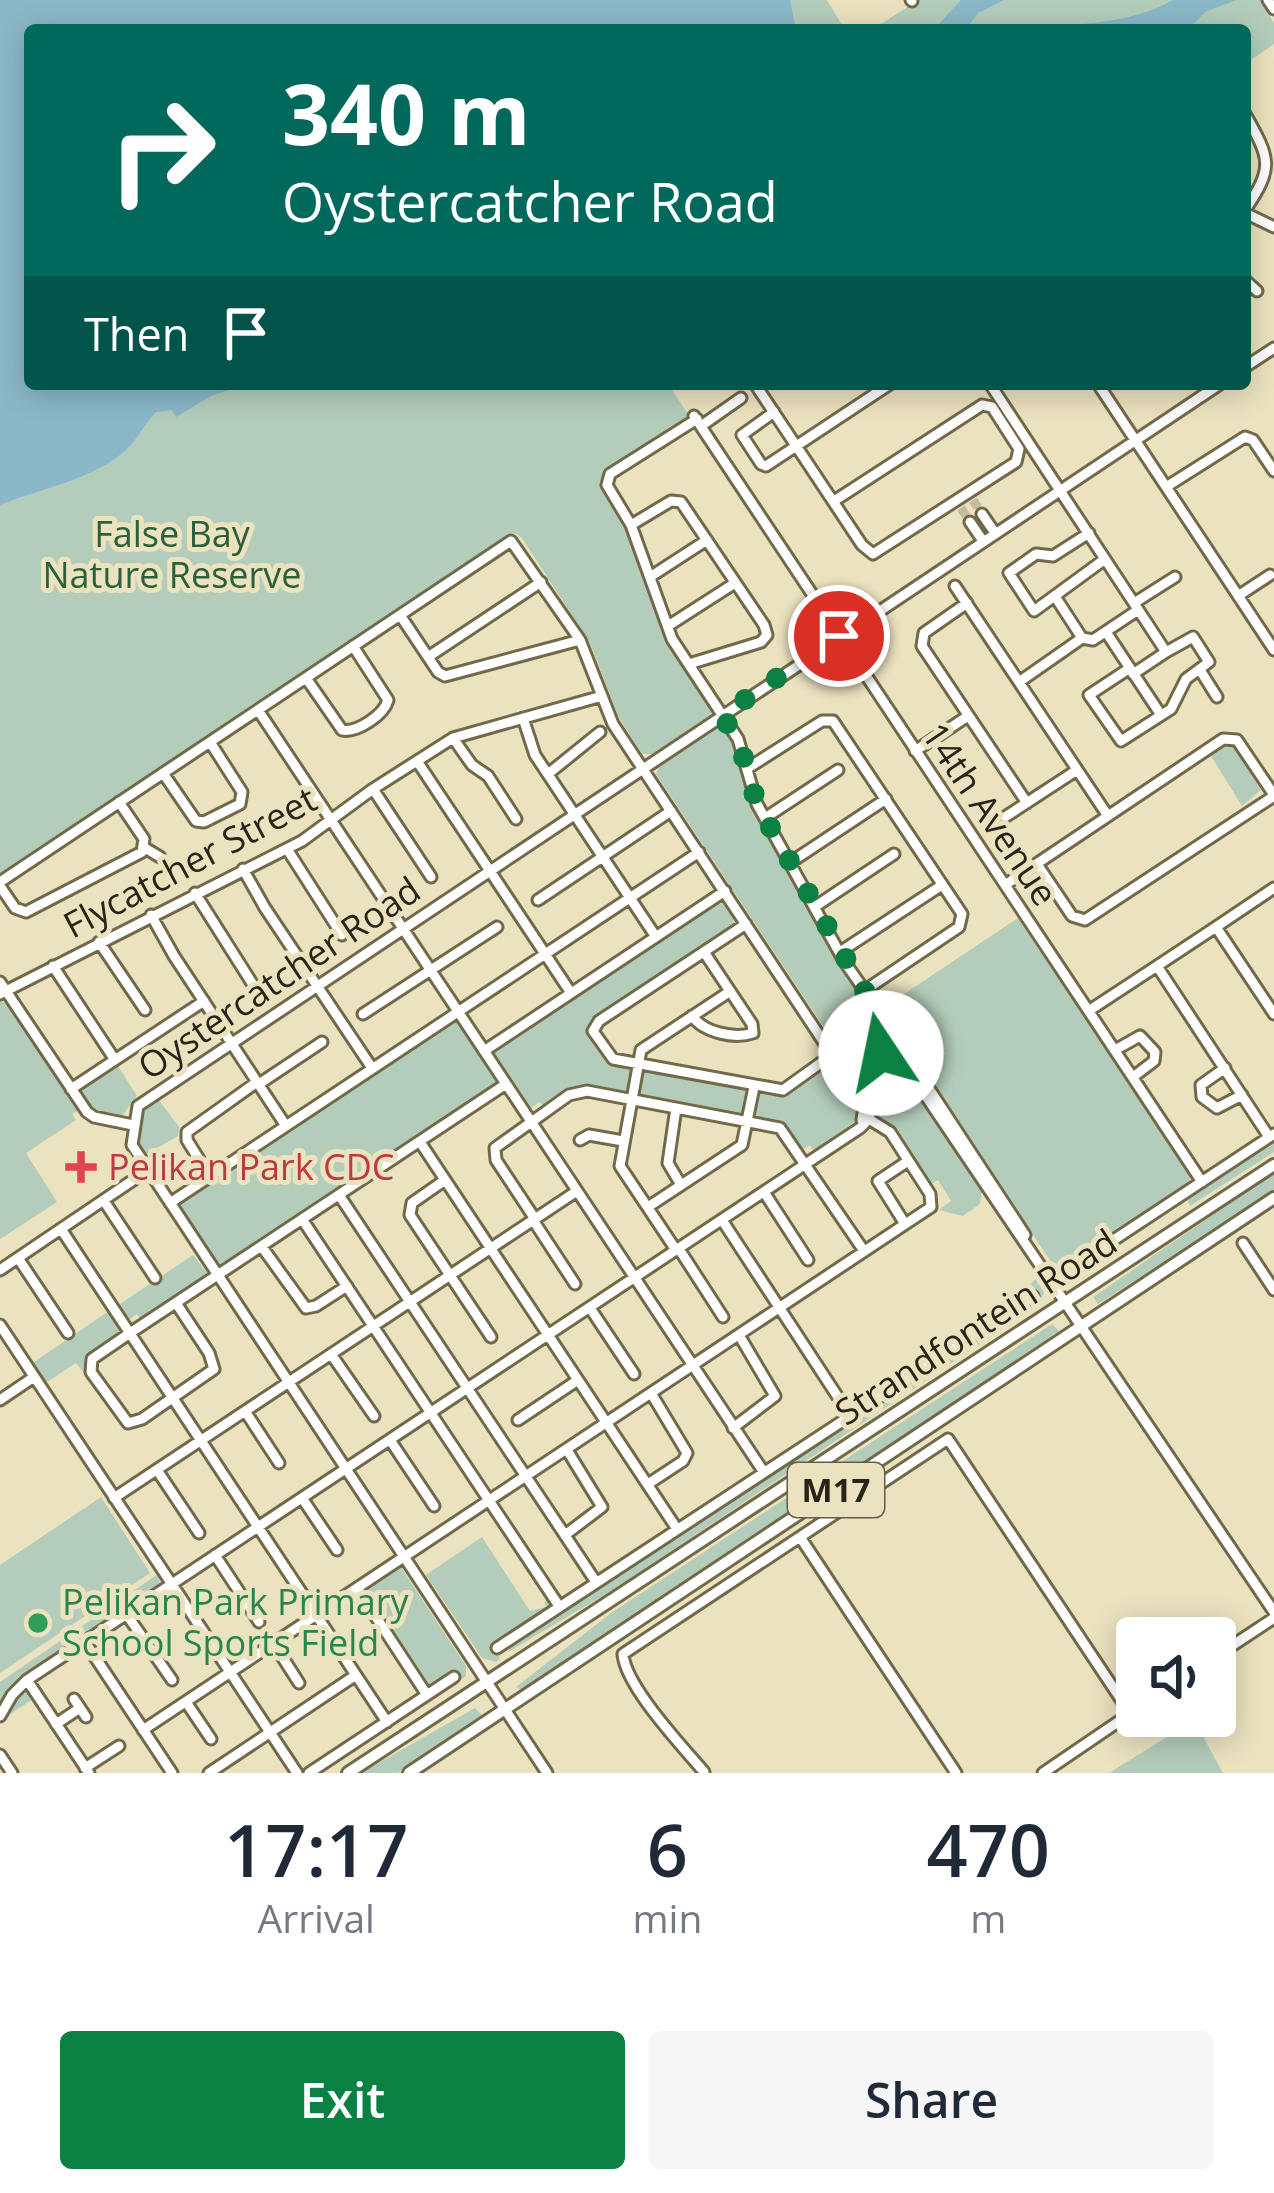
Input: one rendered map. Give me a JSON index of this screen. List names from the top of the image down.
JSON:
{
  "streets": {
    "main road": ["Strandfontein Road", "M17"],
    "street": ["14th Avenue", "Flycatcher Street", "Oystercatcher Road"]
  },
  "crossings": [
    ["14th Avenue", "Oystercatcher Road"],
    ["14th Avenue", "Strandfontein Road"],
    ["Oystercatcher Road", "Strandfontein Road"]
  ],
  "parks": ["False Bay Nature Reserve"],
  "places": {
    "health": ["Pelikan Park CDC"],
    "other": ["Pelikan Park Primary School Sports Field"]
  },
  "page": {
    "turn": ["340 m", "Oystercatcher Road"],
    "then": "Then",
    "eta": [
      "17:17",
      "Arrival",
      "6",
      "min",
      "470",
      "m"
    ],
    "buttons": ["Exit", "Share"]
  }
}
